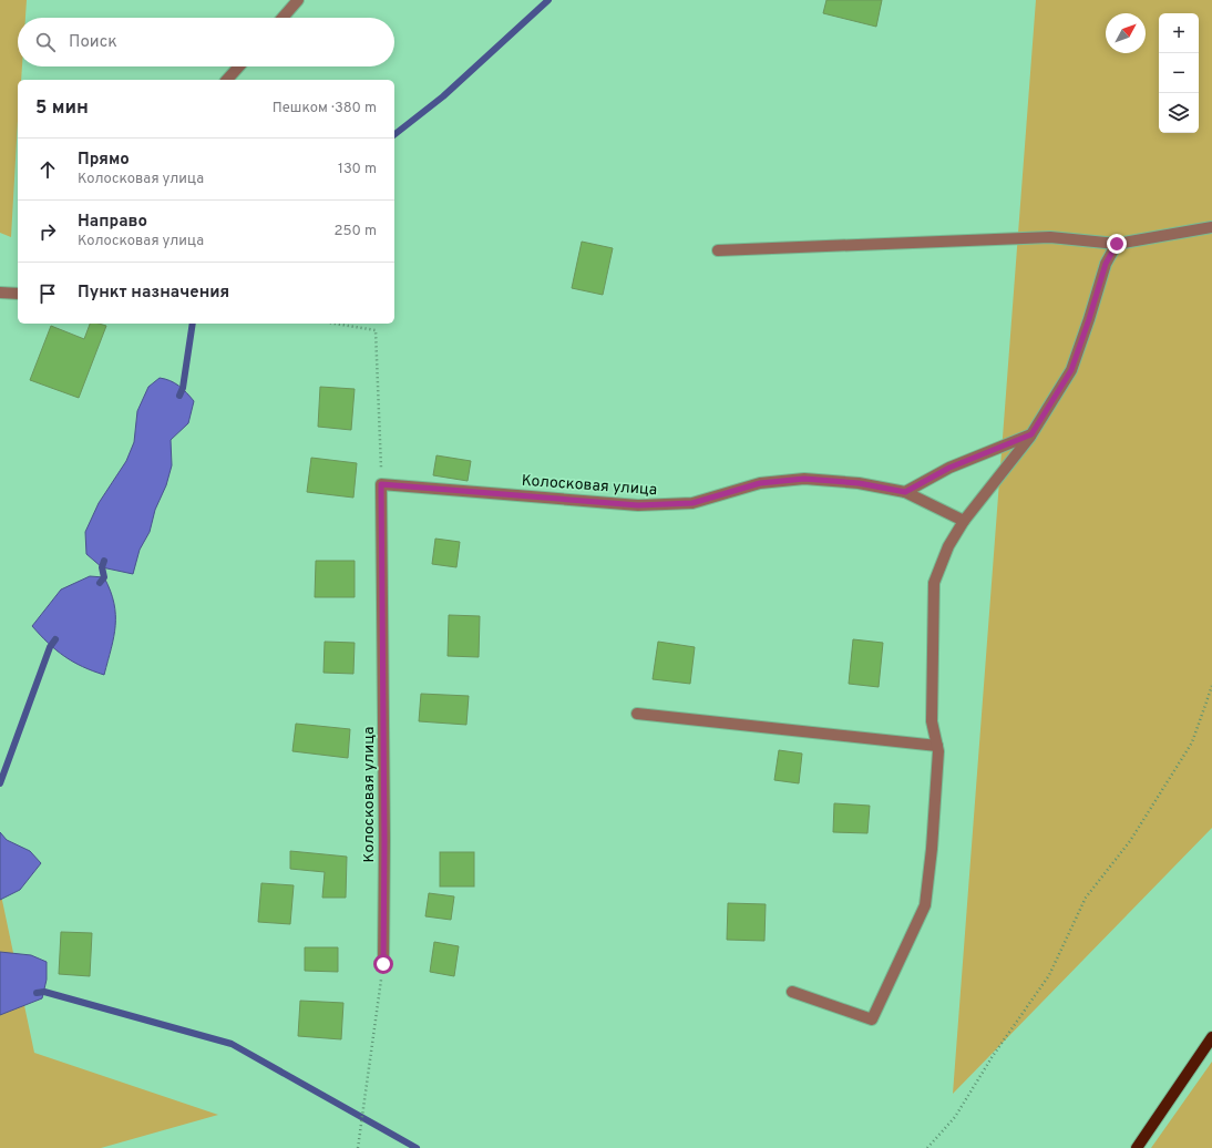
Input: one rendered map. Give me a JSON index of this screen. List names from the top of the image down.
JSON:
{
  "streets": {
    "street": ["Колосковая улица"]
  },
  "north": "top right",
  "page": {
    "map_buttons": ["+", "−"],
    "search": "Поиск",
    "heading": ["5 мин", "Пешком · 380 m"],
    "list": [
      ["Прямо", "Колосковая улица", "130 m"],
      ["Направо", "Колосковая улица", "250 m"],
      "Пункт назначения"
    ]
  }
}
